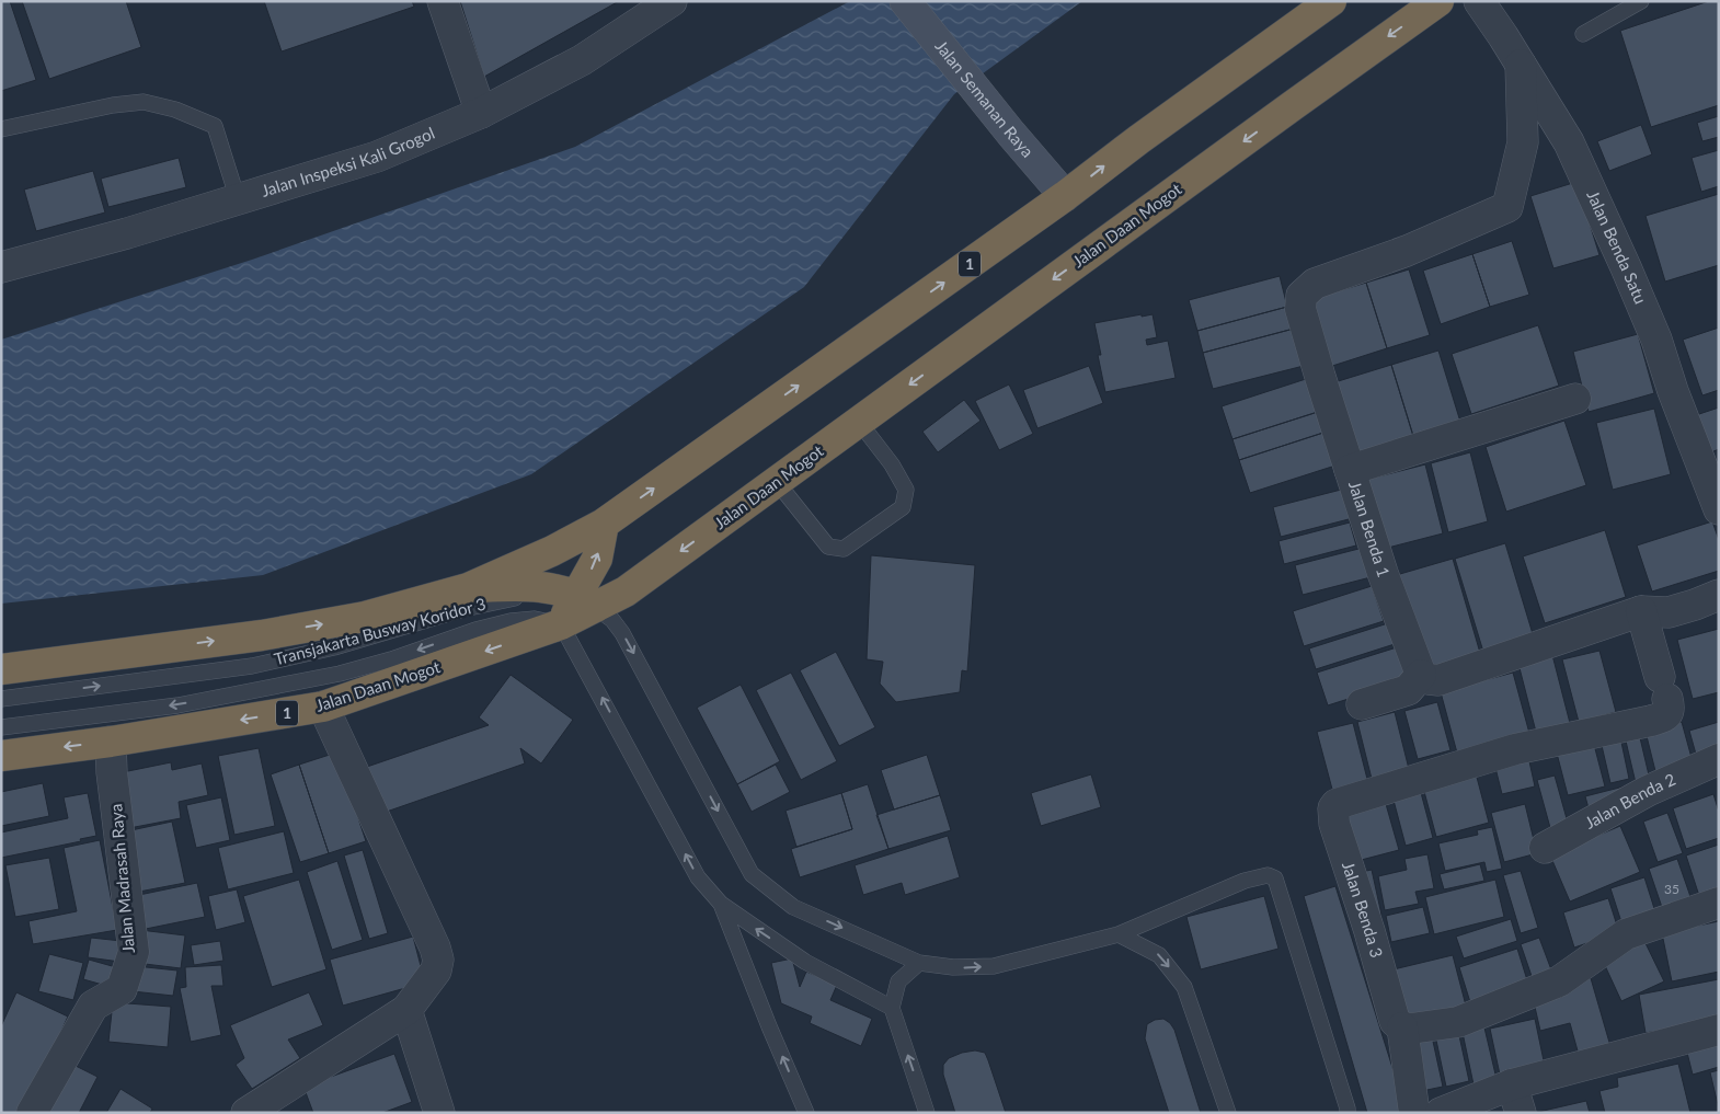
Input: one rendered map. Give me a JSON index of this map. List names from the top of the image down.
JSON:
{
  "streets": {
    "highway": ["Jalan Daan Mogot", "1"],
    "street": [
      "Jalan Semanan Raya",
      "Jalan Inspeksi Kali Grogol",
      "Jalan Benda Satu",
      "Jalan Benda 1",
      "Jalan Benda 2",
      "Jalan Madrasah Raya",
      "Jalan Benda 3"
    ],
    "lane": ["Transjakarta Busway Koridor 3"]
  },
  "crossings": [
    ["Jalan Semanan Raya", "1"],
    ["Jalan Daan Mogot", "Transjakarta Busway Koridor 3"],
    ["Jalan Daan Mogot", "Jalan Madrasah Raya"],
    ["Jalan Benda Satu", "Jalan Benda 1"]
  ],
  "house_numbers": ["35"]
}
